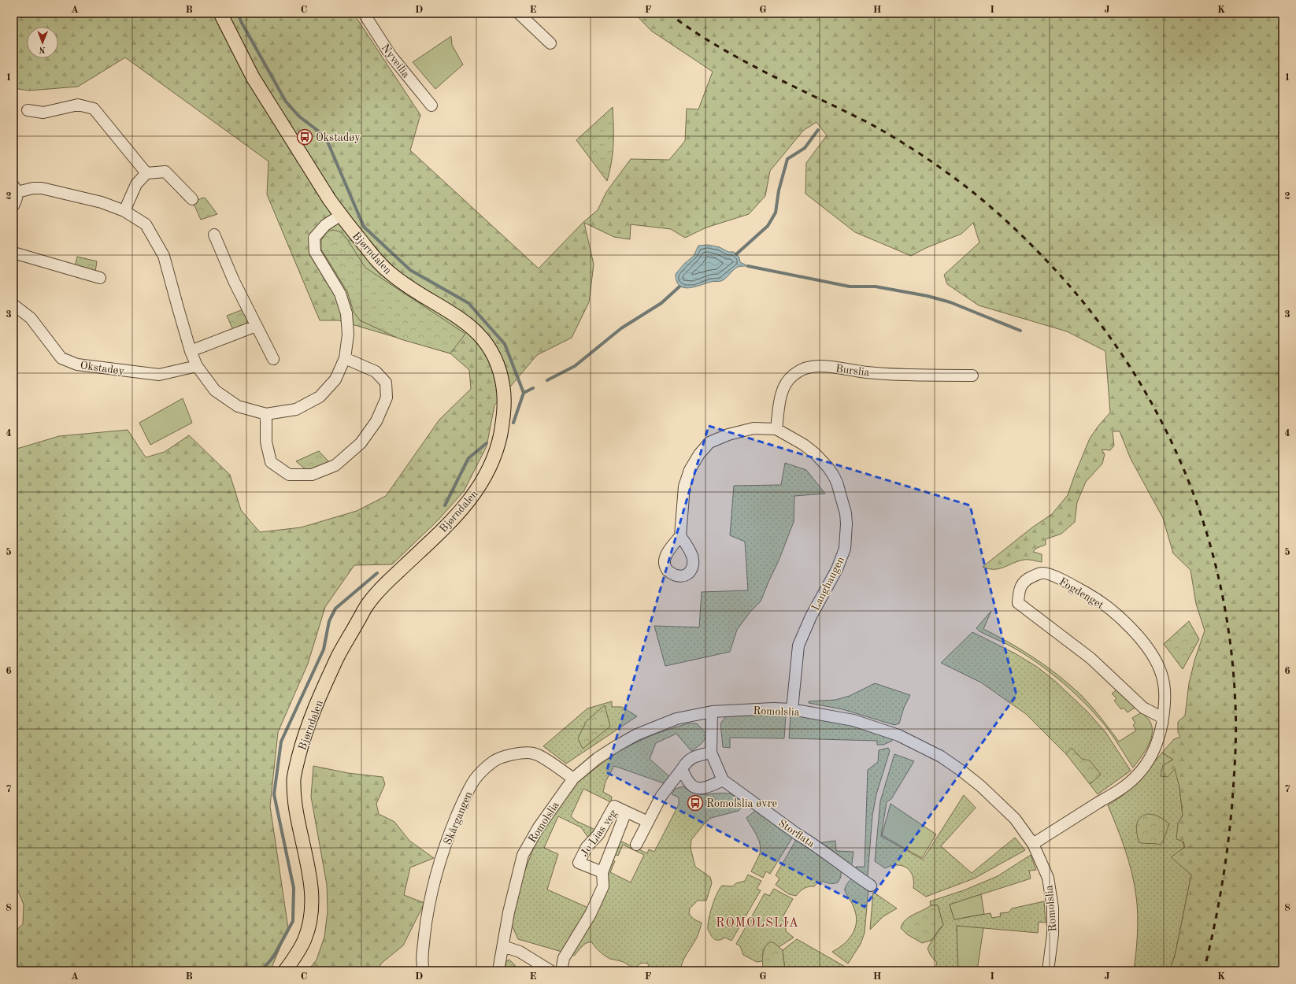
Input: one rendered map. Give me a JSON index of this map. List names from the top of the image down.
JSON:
{
  "streets": {
    "main road": ["Bjørndalen"],
    "street": [
      "Nyveilia",
      "Okstadøy",
      "Burslia",
      "Langhaugen",
      "Fogdenget",
      "Romolslia",
      "Skårgangen",
      "Jo Lias veg",
      "Storflata"
    ]
  },
  "crossings": [
    ["Burslia", "Langhaugen"],
    ["Langhaugen", "Romolslia"],
    ["Fogdenget", "Romolslia"],
    ["Romolslia", "Skårgangen"]
  ],
  "districts": ["ROMOLSLIA"],
  "places": {
    "bus stop": ["Okstadøy", "Romolslia øvre"]
  },
  "north": "bottom",
  "grid": {
    "columns": [
      "A",
      "B",
      "C",
      "D",
      "E",
      "F",
      "G",
      "H",
      "I",
      "J",
      "K"
    ],
    "rows": [
      "1",
      "2",
      "3",
      "4",
      "5",
      "6",
      "7",
      "8"
    ]
  }
}
